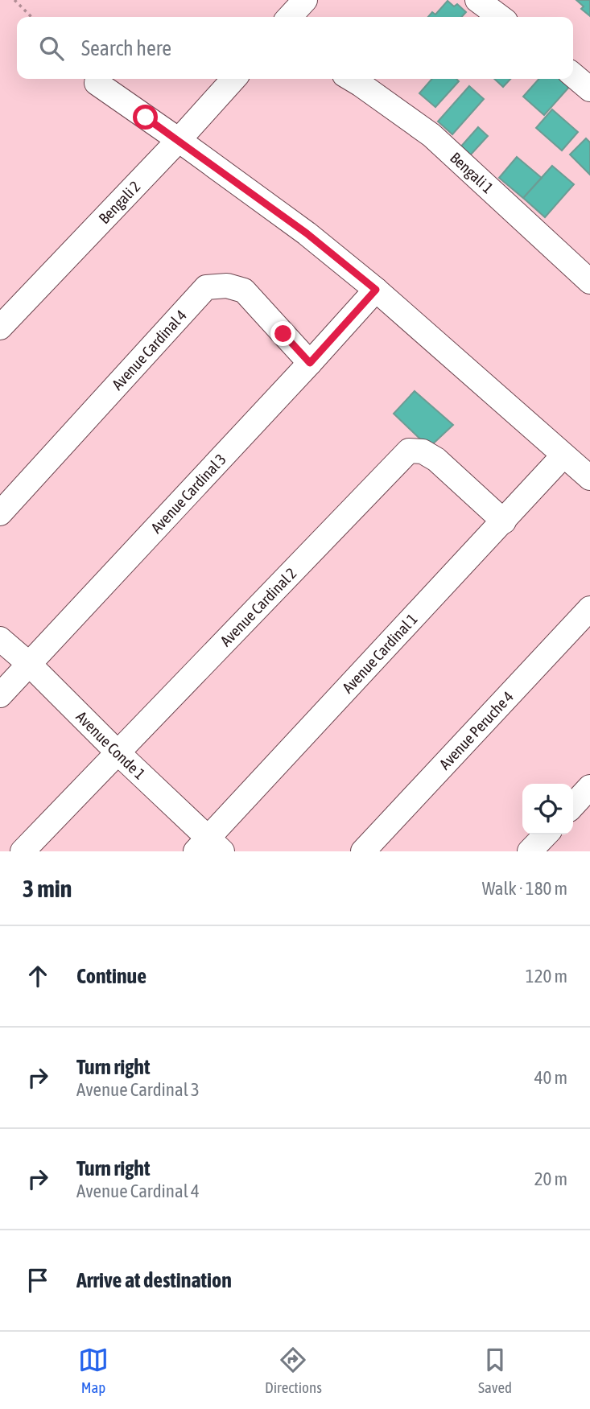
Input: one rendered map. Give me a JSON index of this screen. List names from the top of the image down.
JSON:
{
  "streets": {
    "street": [
      "Bengali 1",
      "Bengali 2",
      "Avenue Cardinal 4",
      "Avenue Cardinal 3",
      "Avenue Cardinal 2",
      "Avenue Cardinal 1",
      "Avenue Peruche 4",
      "Avenue Conde 1"
    ]
  },
  "crossings": [
    ["Avenue Cardinal 4", "Avenue Cardinal 3"],
    ["Avenue Cardinal 3", "Avenue Conde 1"],
    ["Avenue Cardinal 2", "Avenue Cardinal 1"],
    ["Avenue Cardinal 2", "Avenue Conde 1"],
    ["Avenue Cardinal 1", "Avenue Conde 1"]
  ],
  "page": {
    "search": "Search here",
    "heading": ["3 min", "Walk · 180 m"],
    "list": [
      ["Continue", "120 m"],
      ["Turn right", "Avenue Cardinal 3", "40 m"],
      ["Turn right", "Avenue Cardinal 4", "20 m"],
      "Arrive at destination"
    ],
    "nav": ["Map", "Directions", "Saved"]
  }
}
